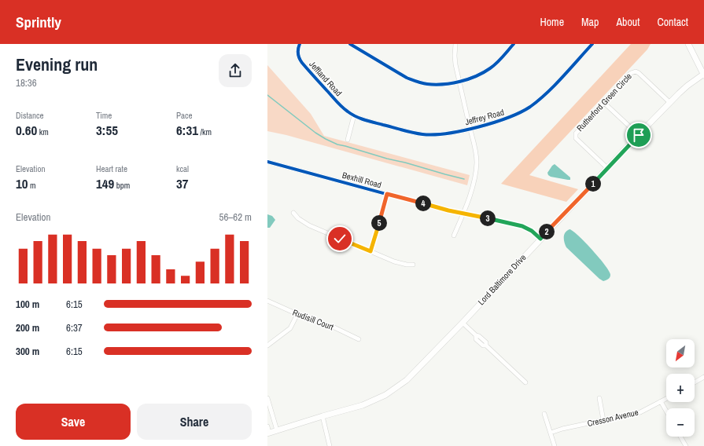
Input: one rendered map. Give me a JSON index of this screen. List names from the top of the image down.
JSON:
{
  "streets": {
    "main road": ["Lord Baltimore Drive"],
    "street": [
      "Jeffland Road",
      "Rutherford Green Circle",
      "Jeffrey Road",
      "Bexhill Road",
      "Rudisill Court",
      "Cresson Avenue"
    ]
  },
  "crossings": [
    ["Jeffland Road", "Jeffrey Road"],
    ["Rutherford Green Circle", "Lord Baltimore Drive"],
    ["Bexhill Road", "Lord Baltimore Drive"]
  ],
  "north": "bottom left",
  "page": {
    "header": "Sprintly",
    "nav": [
      "Home",
      "Map",
      "About",
      "Contact"
    ],
    "heading": ["Evening run", "18:36"],
    "stats": [
      ["Distance", "0.60 km"],
      ["Time", "3:55"],
      ["Pace", "6:31 /km"],
      ["Elevation", "10 m"],
      ["Heart rate", "149 bpm"],
      ["kcal", "37"]
    ],
    "pins": [
      "1",
      "4",
      "3",
      "5",
      "2"
    ],
    "chart": ["Elevation", "56–62 m"],
    "list": [
      {
        "name": "100 m",
        "note": "6:15"
      },
      {
        "name": "200 m",
        "note": "6:37"
      },
      {
        "name": "300 m",
        "note": "6:15"
      }
    ],
    "map_buttons": ["+", "−"],
    "buttons": ["Save", "Share"]
  }
}
